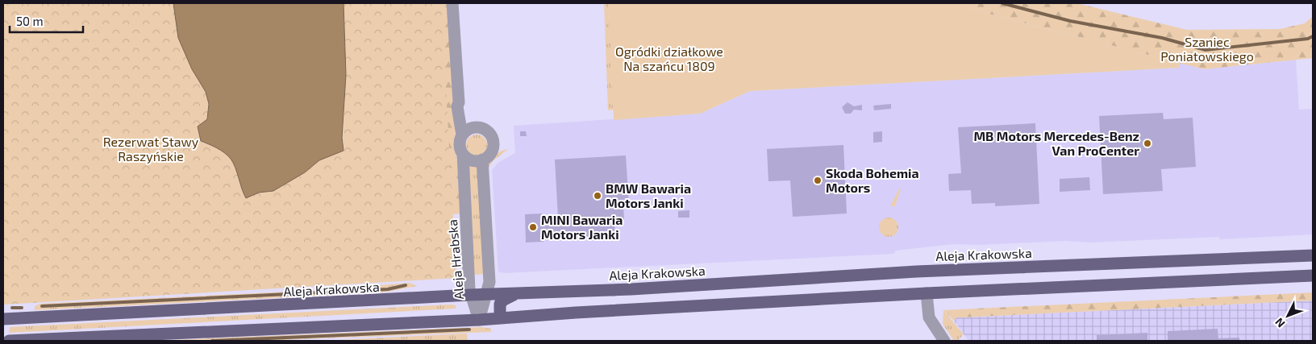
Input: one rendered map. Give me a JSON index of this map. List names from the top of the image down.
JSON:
{
  "streets": {
    "main road": ["Aleja Krakowska"],
    "street": ["Aleja Hrabska"]
  },
  "crossings": [
    ["Aleja Krakowska", "Aleja Hrabska"]
  ],
  "parks": ["Szaniec Poniatowskiego", "Ogródki działkowe Na szańcu 1809", "Rezerwat Stawy Raszyńskie"],
  "places": [
    "MB Motors Mercedes-Benz Van ProCenter",
    "Skoda Bohemia Motors",
    "BMW Bawaria Motors Janki",
    "MINI Bawaria Motors Janki"
  ],
  "scale_bar": "50 m",
  "north": "bottom left"
}
